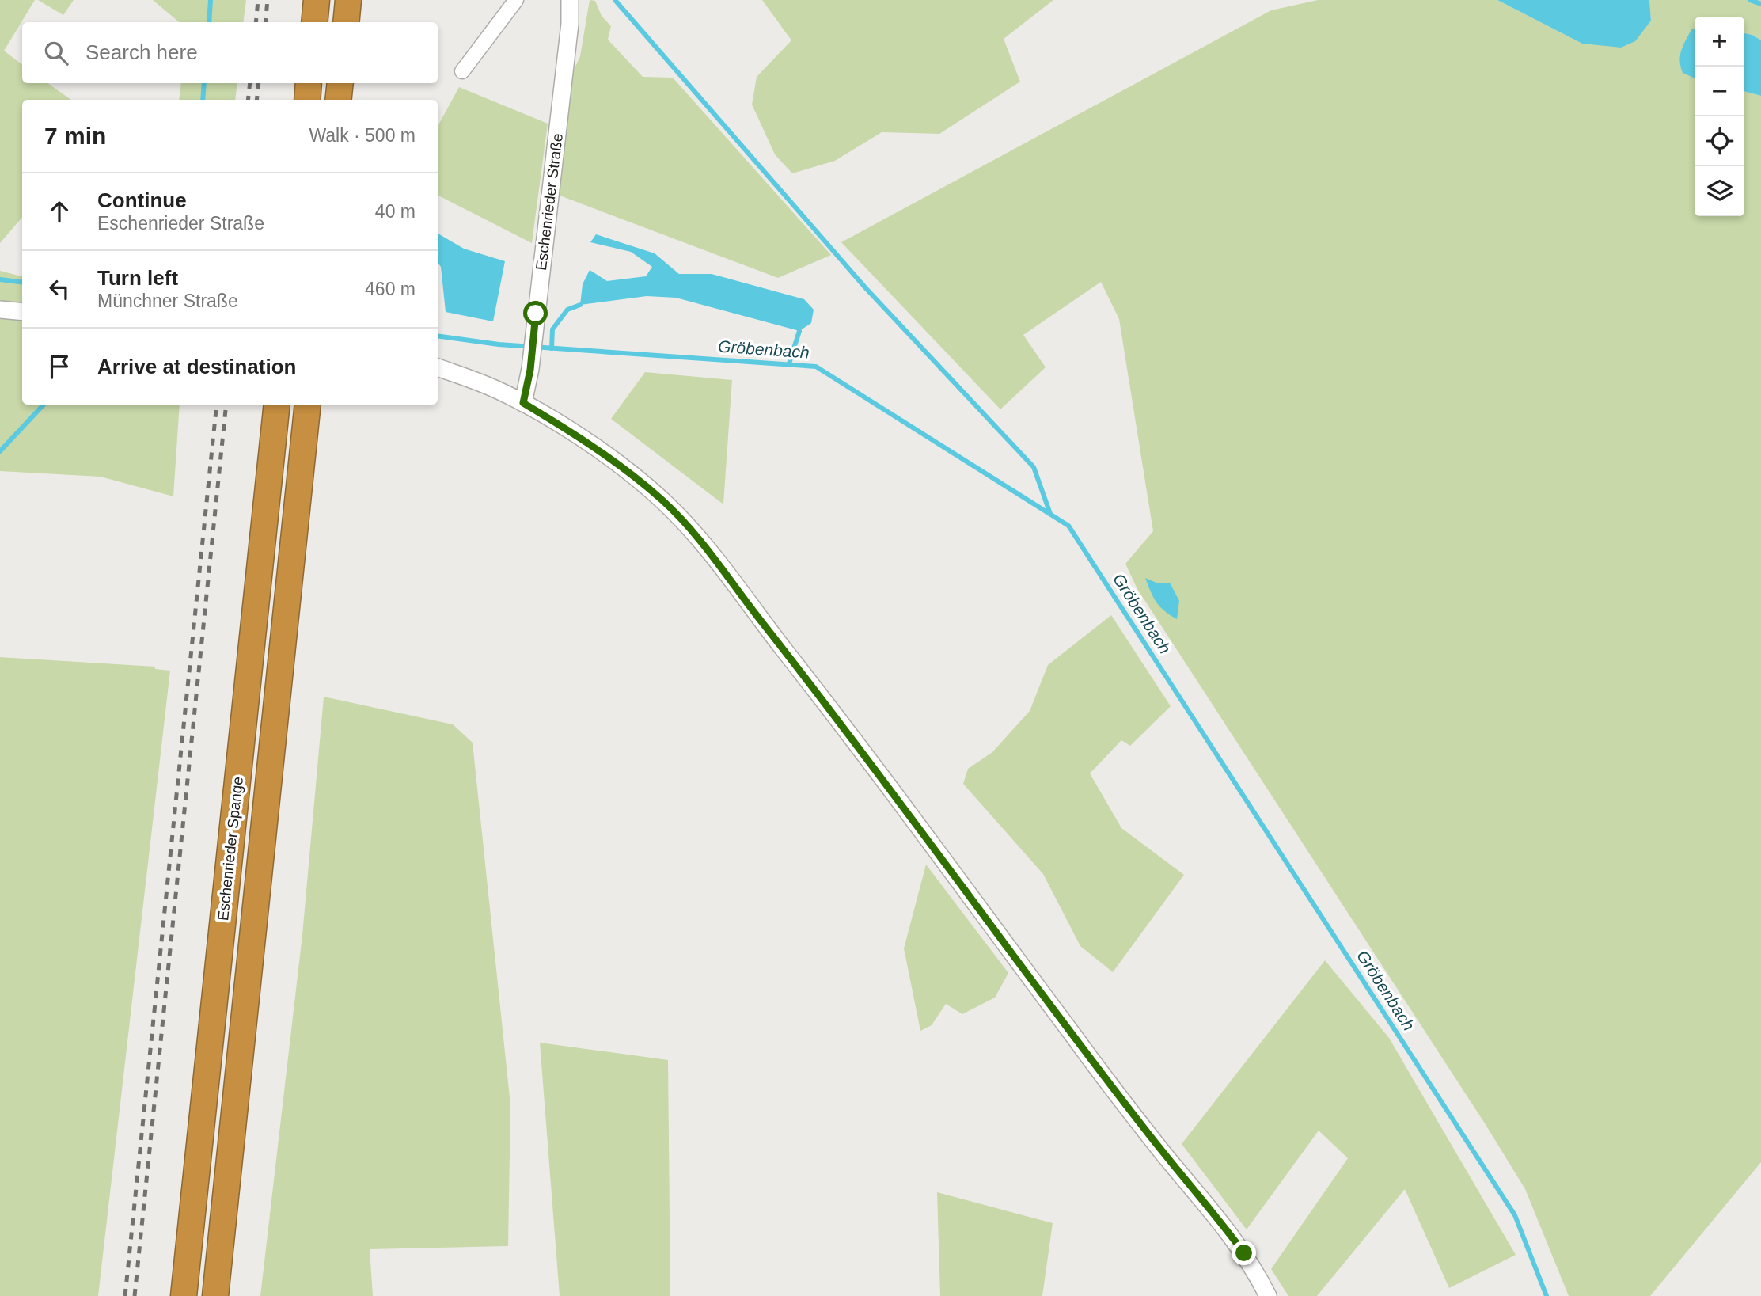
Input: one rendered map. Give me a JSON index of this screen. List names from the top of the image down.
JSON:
{
  "streets": {
    "highway": ["Eschenrieder Spange"],
    "street": ["Eschenrieder Straße"]
  },
  "water": ["Gröbenbach"],
  "page": {
    "map_buttons": ["+", "−"],
    "search": "Search here",
    "heading": ["7 min", "Walk · 500 m"],
    "list": [
      ["Continue", "Eschenrieder Straße", "40 m"],
      ["Turn left", "Münchner Straße", "460 m"],
      "Arrive at destination"
    ]
  }
}
